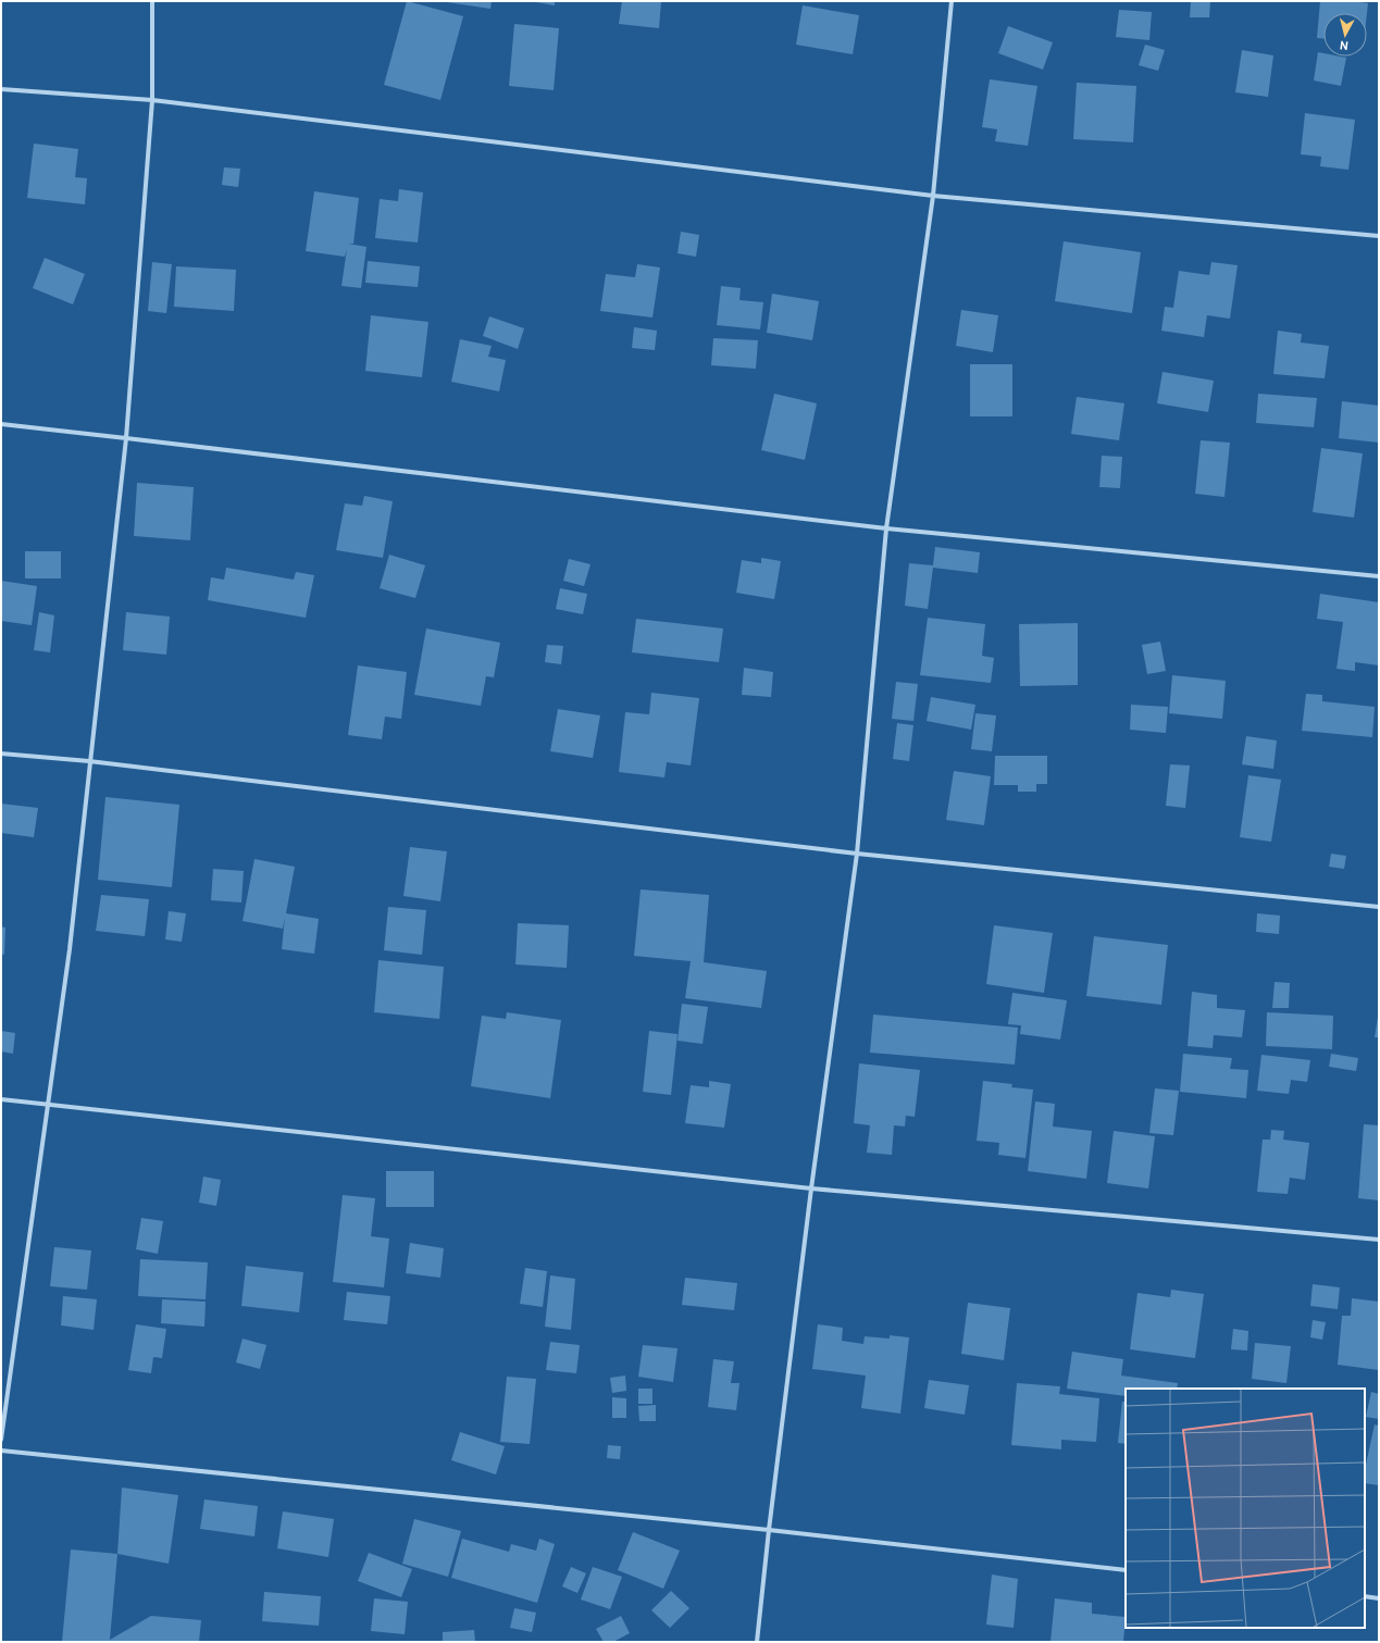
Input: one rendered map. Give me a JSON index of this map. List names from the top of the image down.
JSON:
{
  "north": "bottom"
}
